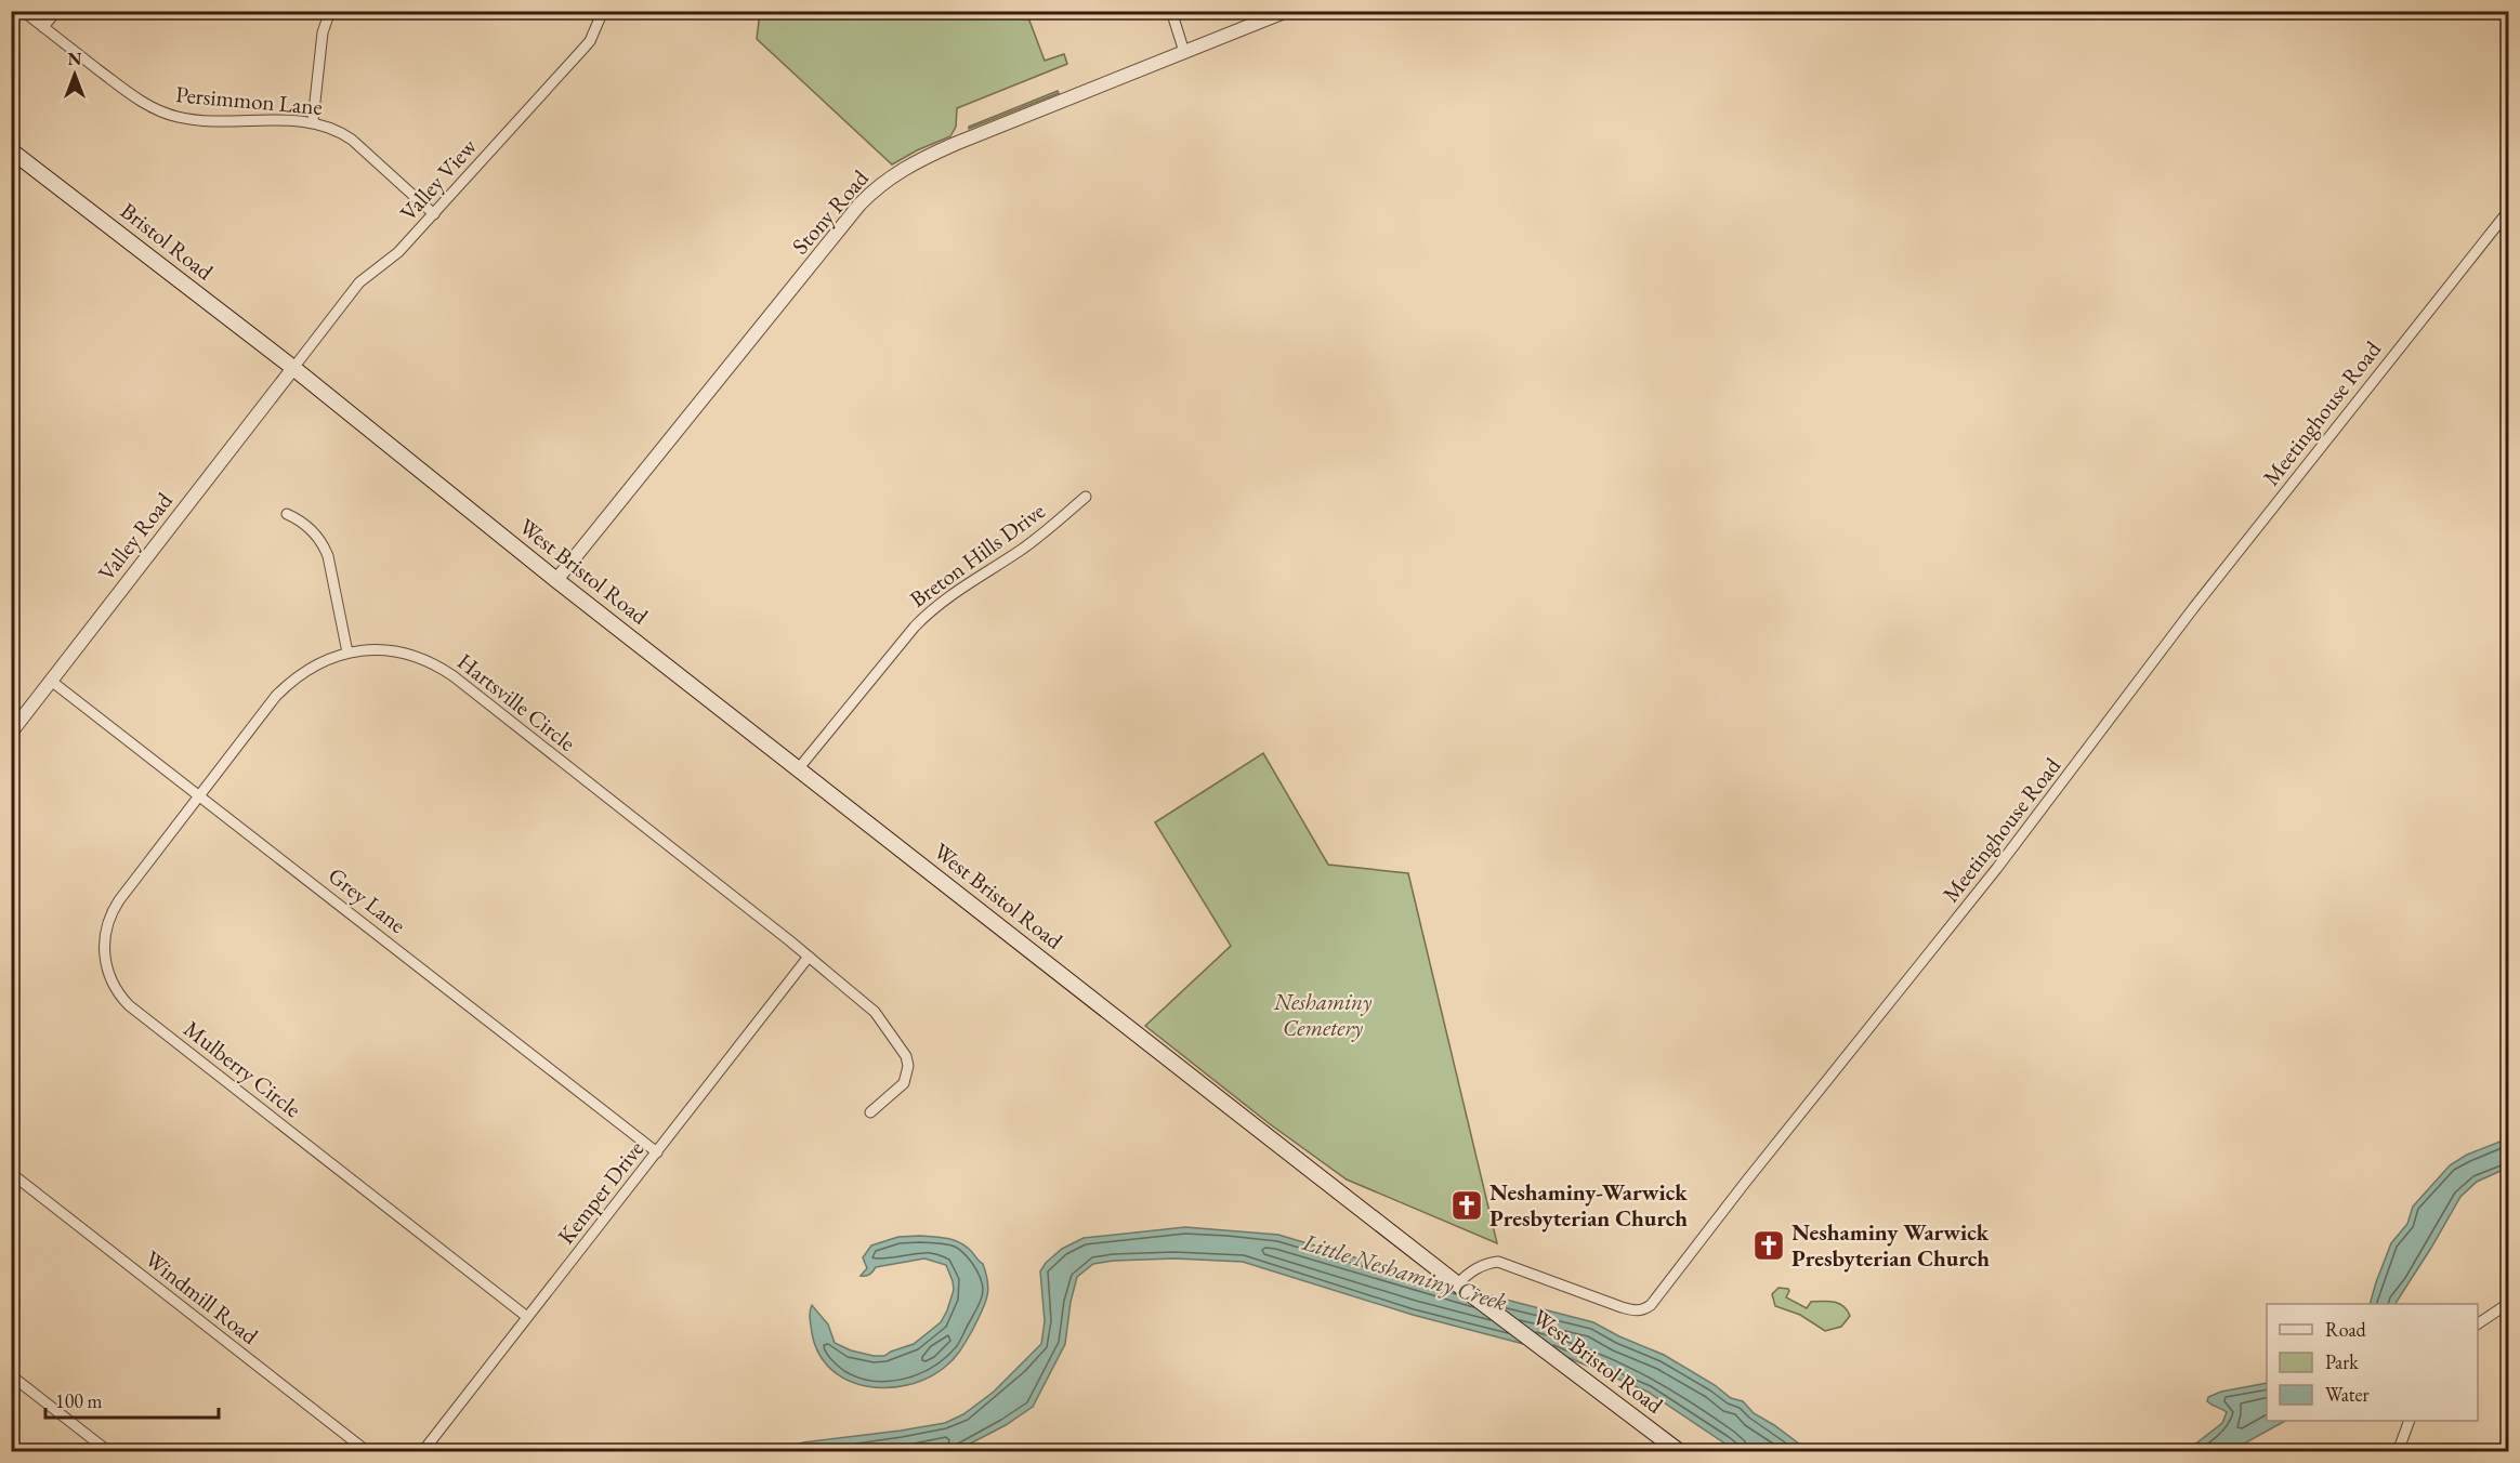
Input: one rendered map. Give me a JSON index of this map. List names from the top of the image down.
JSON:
{
  "streets": {
    "main road": ["Bristol Road", "West Bristol Road"],
    "street": [
      "Persimmon Lane",
      "Valley View",
      "Stony Road",
      "Meetinghouse Road",
      "Valley Road",
      "Breton Hills Drive",
      "Hartsville Circle",
      "Grey Lane",
      "Mulberry Circle",
      "Kemper Drive",
      "Windmill Road"
    ]
  },
  "crossings": [
    ["Persimmon Lane", "Valley View"],
    ["Valley View", "Bristol Road"],
    ["Valley View", "Valley Road"],
    ["Valley View", "West Bristol Road"],
    ["Stony Road", "West Bristol Road"],
    ["Bristol Road", "Valley Road"],
    ["Bristol Road", "West Bristol Road"],
    ["Meetinghouse Road", "West Bristol Road"],
    ["Valley Road", "West Bristol Road"],
    ["Valley Road", "Grey Lane"],
    ["Breton Hills Drive", "West Bristol Road"],
    ["Hartsville Circle", "Grey Lane"],
    ["Hartsville Circle", "Mulberry Circle"],
    ["Hartsville Circle", "Kemper Drive"],
    ["Grey Lane", "Mulberry Circle"],
    ["Grey Lane", "Kemper Drive"],
    ["Mulberry Circle", "Kemper Drive"]
  ],
  "water": ["Little Neshaminy Creek"],
  "parks": ["Neshaminy Cemetery"],
  "places": {
    "church": ["Neshaminy-Warwick Presbyterian Church", "Neshaminy Warwick Presbyterian Church"]
  },
  "legend": ["Road", "Park", "Water"],
  "scale_bar": "100 m",
  "north": "top"
}
